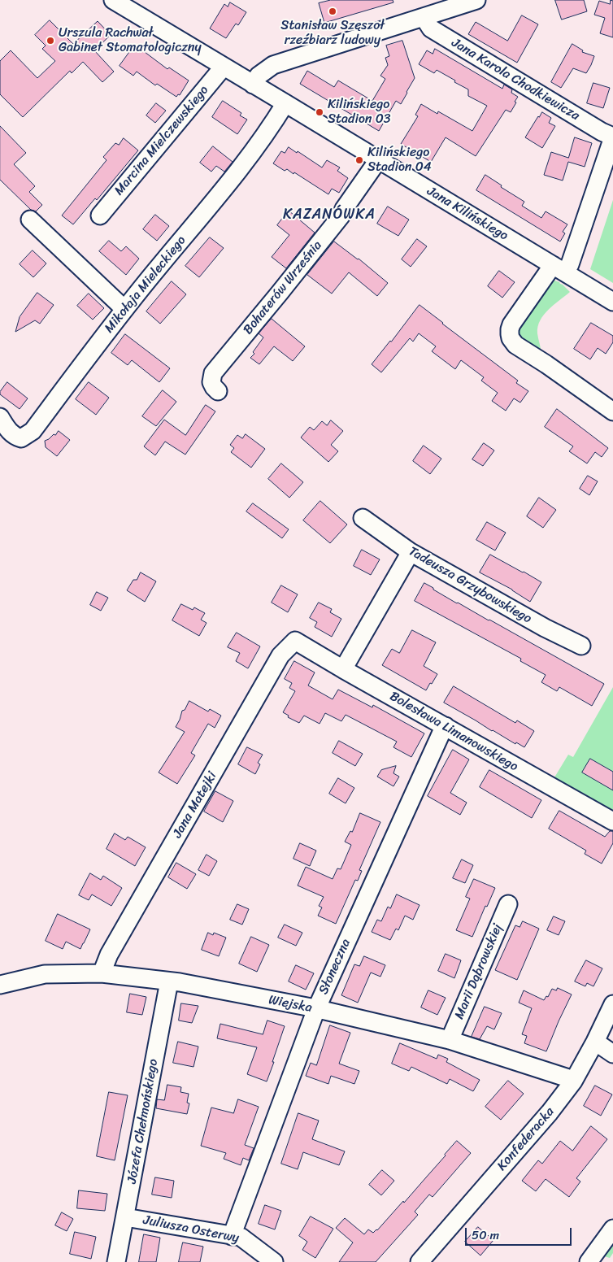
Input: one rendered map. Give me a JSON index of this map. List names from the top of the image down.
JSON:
{
  "streets": {
    "street": [
      "Jana Karola Chodkiewicza",
      "Marcina Mielczewskiego",
      "Jana Kilińskiego",
      "Mikołaja Mieleckiego",
      "Bohaterów Września",
      "Tadeusza Grzybowskiego",
      "Bolesława Limanowskiego",
      "Jana Matejki",
      "Słoneczna",
      "Marii Dąbrowskiej",
      "Wiejska",
      "Józefa Chełmońskiego",
      "Konfederacka",
      "Juliusza Osterwy"
    ]
  },
  "crossings": [
    ["Marcina Mielczewskiego", "Jana Kilińskiego"],
    ["Jana Kilińskiego", "Mikołaja Mieleckiego"],
    ["Jana Kilińskiego", "Bohaterów Września"],
    ["Bolesława Limanowskiego", "Jana Matejki"],
    ["Bolesława Limanowskiego", "Słoneczna"],
    ["Jana Matejki", "Wiejska"],
    ["Słoneczna", "Wiejska"],
    ["Słoneczna", "Juliusza Osterwy"],
    ["Marii Dąbrowskiej", "Wiejska"],
    ["Wiejska", "Józefa Chełmońskiego"],
    ["Wiejska", "Konfederacka"],
    ["Józefa Chełmońskiego", "Juliusza Osterwy"]
  ],
  "districts": ["KAZANÓWKA"],
  "places": [
    "Stanisław Szęszoł rzeźbiarz ludowy",
    "Urszula Rachwał Gabinet Stomatologiczny",
    "Kilińskiego Stadion 03",
    "Kilińskiego Stadion 04"
  ],
  "scale_bar": "50 m"
}
